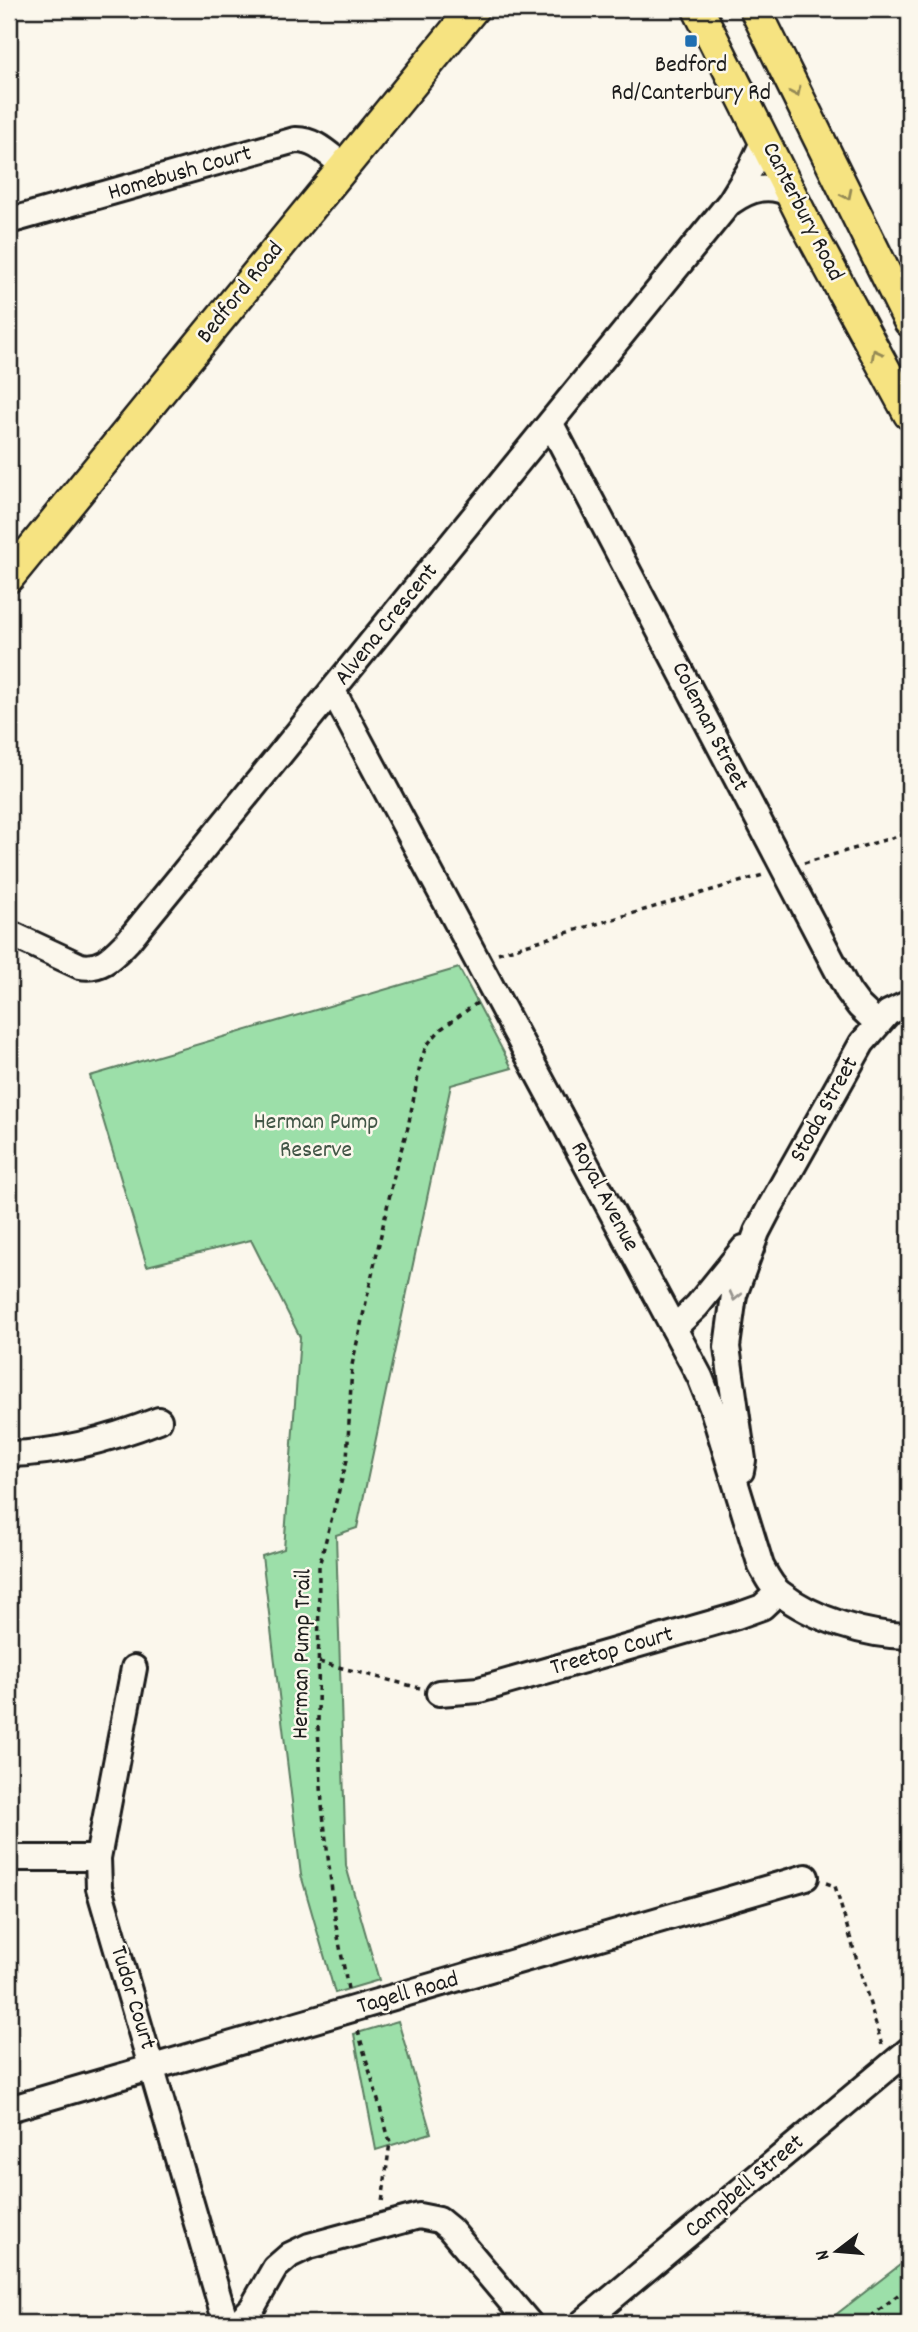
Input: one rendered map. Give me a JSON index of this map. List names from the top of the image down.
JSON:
{
  "streets": {
    "main road": ["Canterbury Road", "Bedford Road"],
    "street": [
      "Homebush Court",
      "Alvena Crescent",
      "Coleman Street",
      "Stoda Street",
      "Royal Avenue",
      "Treetop Court",
      "Tagell Road",
      "Tudor Court",
      "Campbell Street"
    ],
    "path": ["Herman Pump Trail"]
  },
  "crossings": [
    ["Homebush Court", "Bedford Road"],
    ["Canterbury Road", "Alvena Crescent"],
    ["Alvena Crescent", "Coleman Street"],
    ["Alvena Crescent", "Royal Avenue"],
    ["Coleman Street", "Stoda Street"],
    ["Stoda Street", "Royal Avenue"],
    ["Royal Avenue", "Treetop Court"],
    ["Royal Avenue", "Herman Pump Trail"],
    ["Herman Pump Trail", "Tagell Road"],
    ["Tagell Road", "Tudor Court"]
  ],
  "one_way": ["Stoda Street"],
  "parks": ["Herman Pump Reserve"],
  "places": {
    "transit": ["Bedford Rd/Canterbury Rd"]
  },
  "north": "left"
}
